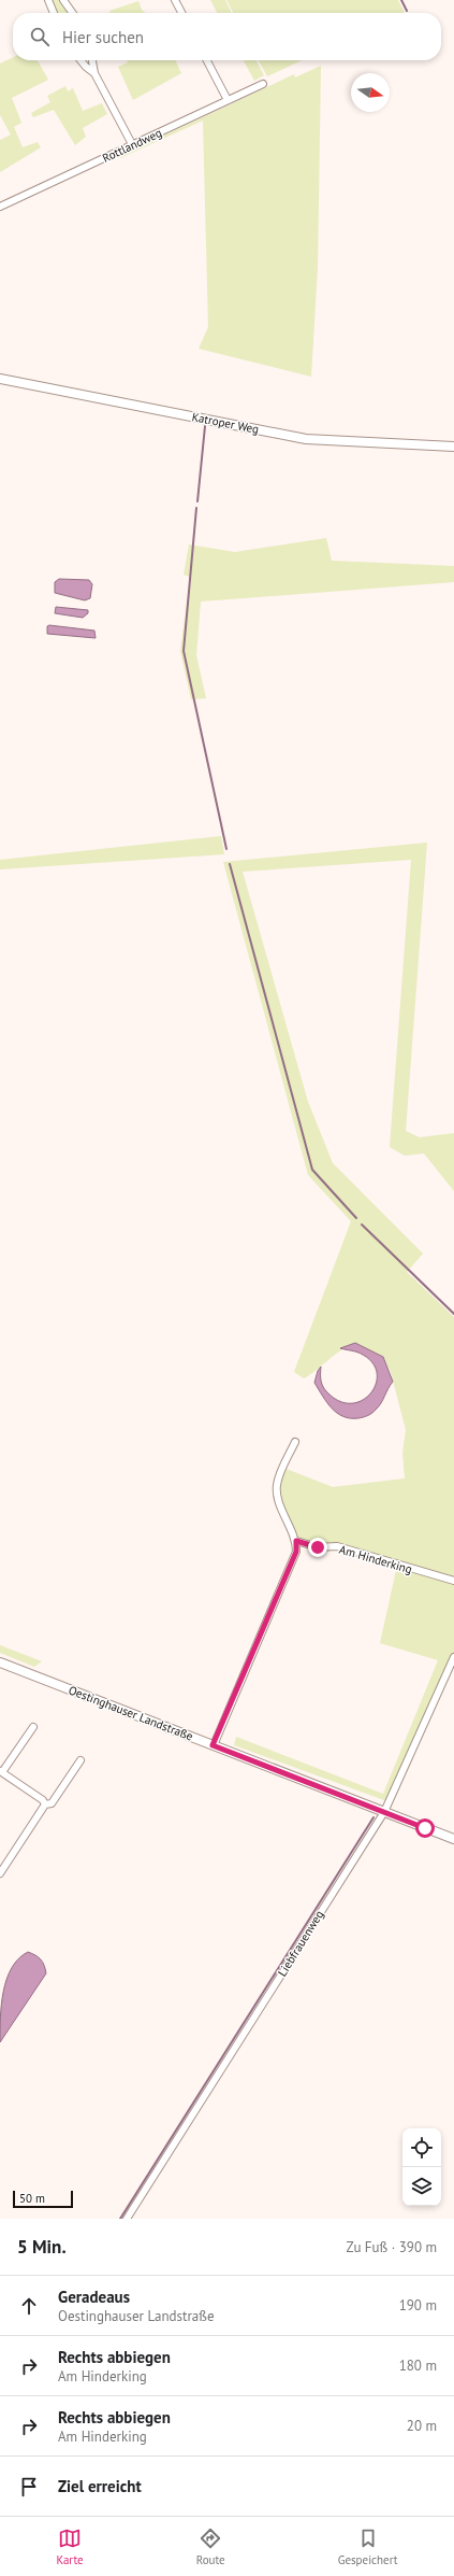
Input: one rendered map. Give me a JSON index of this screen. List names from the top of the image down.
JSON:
{
  "streets": {
    "street": [
      "Rottlandweg",
      "Katroper Weg",
      "Am Hinderking",
      "Oestinghauser Landstraße",
      "Liebfrauenweg"
    ]
  },
  "crossings": [
    ["Oestinghauser Landstraße", "Liebfrauenweg"]
  ],
  "scale_bar": "50 m",
  "north": "right",
  "page": {
    "search": "Hier suchen",
    "scale": "50 m",
    "heading": ["5 Min.", "Zu Fuß · 390 m"],
    "list": [
      ["Geradeaus", "Oestinghauser Landstraße", "190 m"],
      ["Rechts abbiegen", "Am Hinderking", "180 m"],
      ["Rechts abbiegen", "Am Hinderking", "20 m"],
      "Ziel erreicht"
    ],
    "nav": ["Karte", "Route", "Gespeichert"]
  }
}
